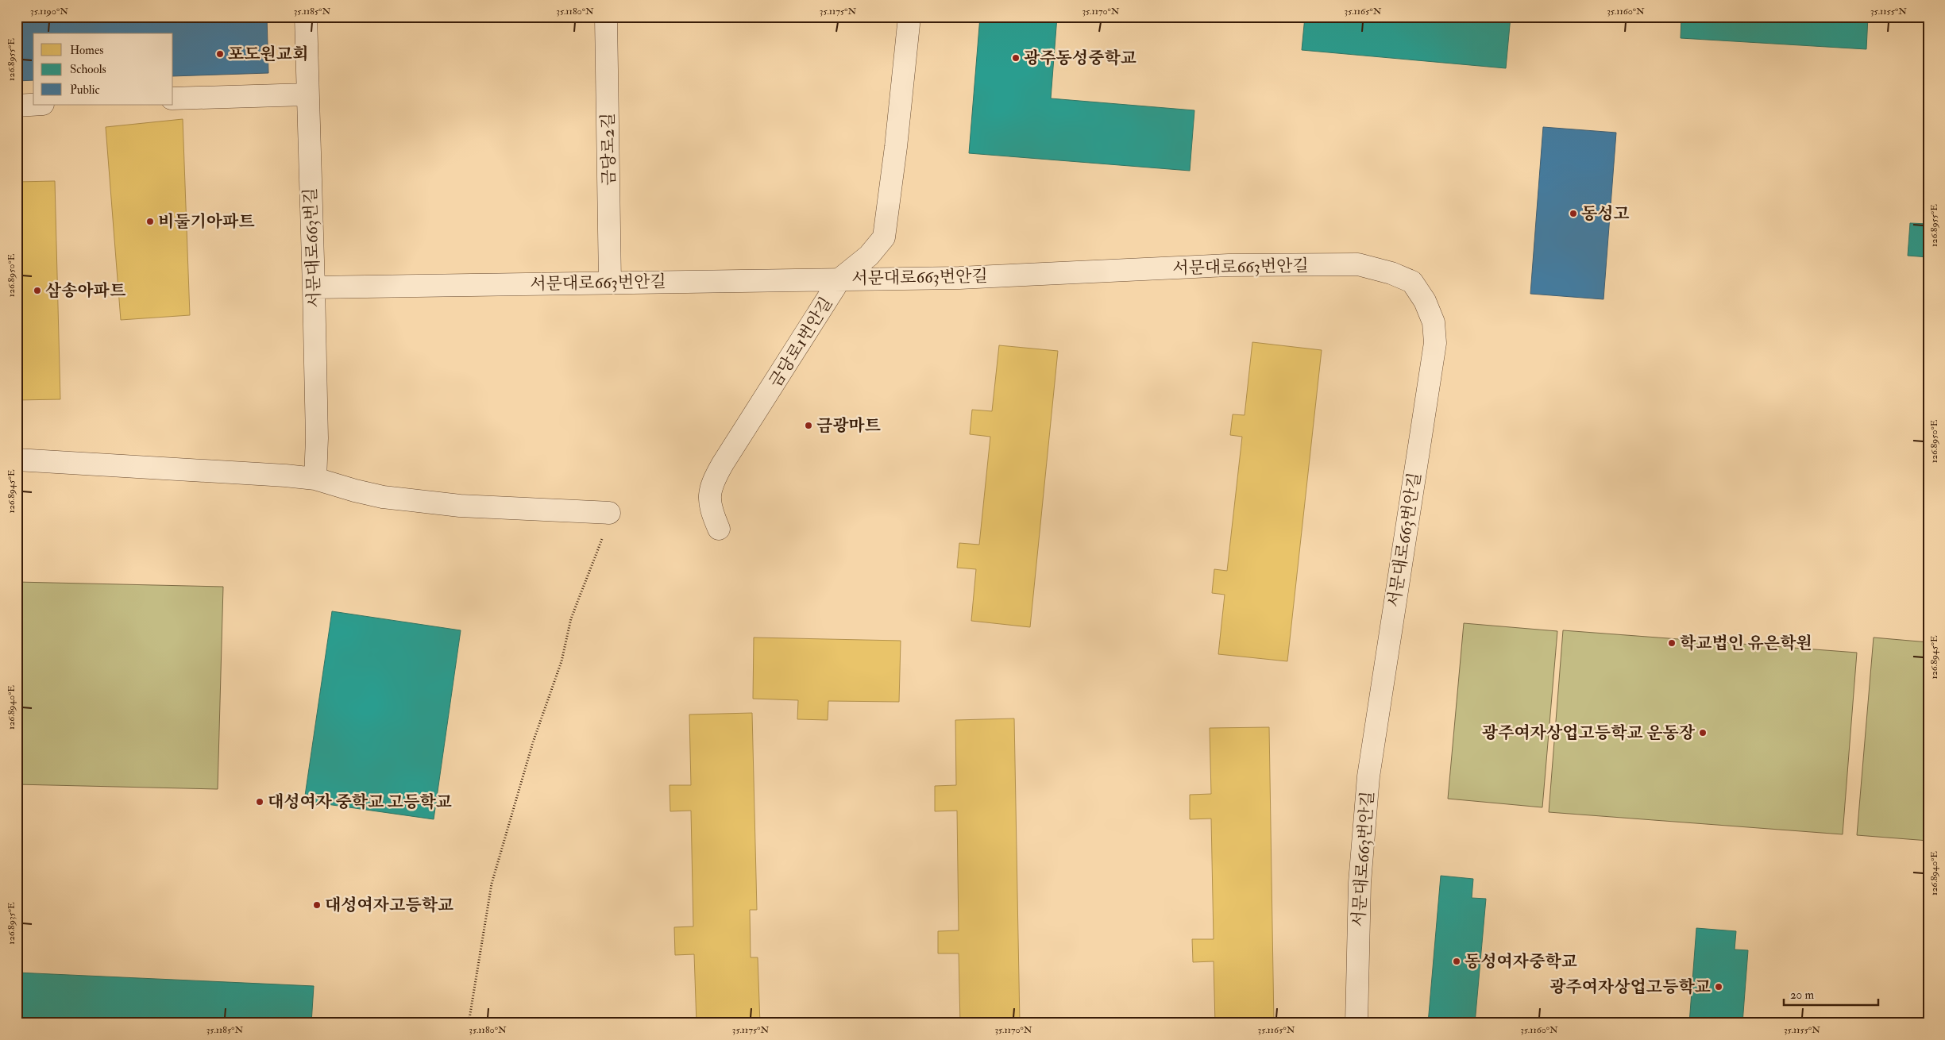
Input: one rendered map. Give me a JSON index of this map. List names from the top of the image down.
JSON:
{
  "streets": {
    "street": [
      "금당로2길",
      "서문대로663번길",
      "서문대로663번안길",
      "금당로1번안길"
    ]
  },
  "crossings": [
    ["금당로2길", "서문대로663번안길"],
    ["서문대로663번길", "서문대로663번안길"],
    ["서문대로663번안길", "금당로1번안길"]
  ],
  "places": [
    "포도원교회",
    "광주동성중학교",
    "동성고",
    "비둘기아파트",
    "삼송아파트",
    "금광마트",
    "학교법인 유은학원",
    "광주여자상업고등학교 운동장",
    "대성여자 중학교 고등학교",
    "대성여자고등학교",
    "동성여자중학교",
    "광주여자상업고등학교"
  ],
  "legend": ["Homes", "Schools", "Public"],
  "scale_bar": "20 m",
  "coordinates": [
    "35.1190°N",
    "35.1185°N",
    "35.1180°N",
    "35.1175°N",
    "35.1170°N",
    "35.1165°N",
    "35.1160°N",
    "35.1155°N",
    "126.8955°E",
    "126.8950°E",
    "126.8945°E",
    "126.8940°E",
    "126.8935°E"
  ]
}
